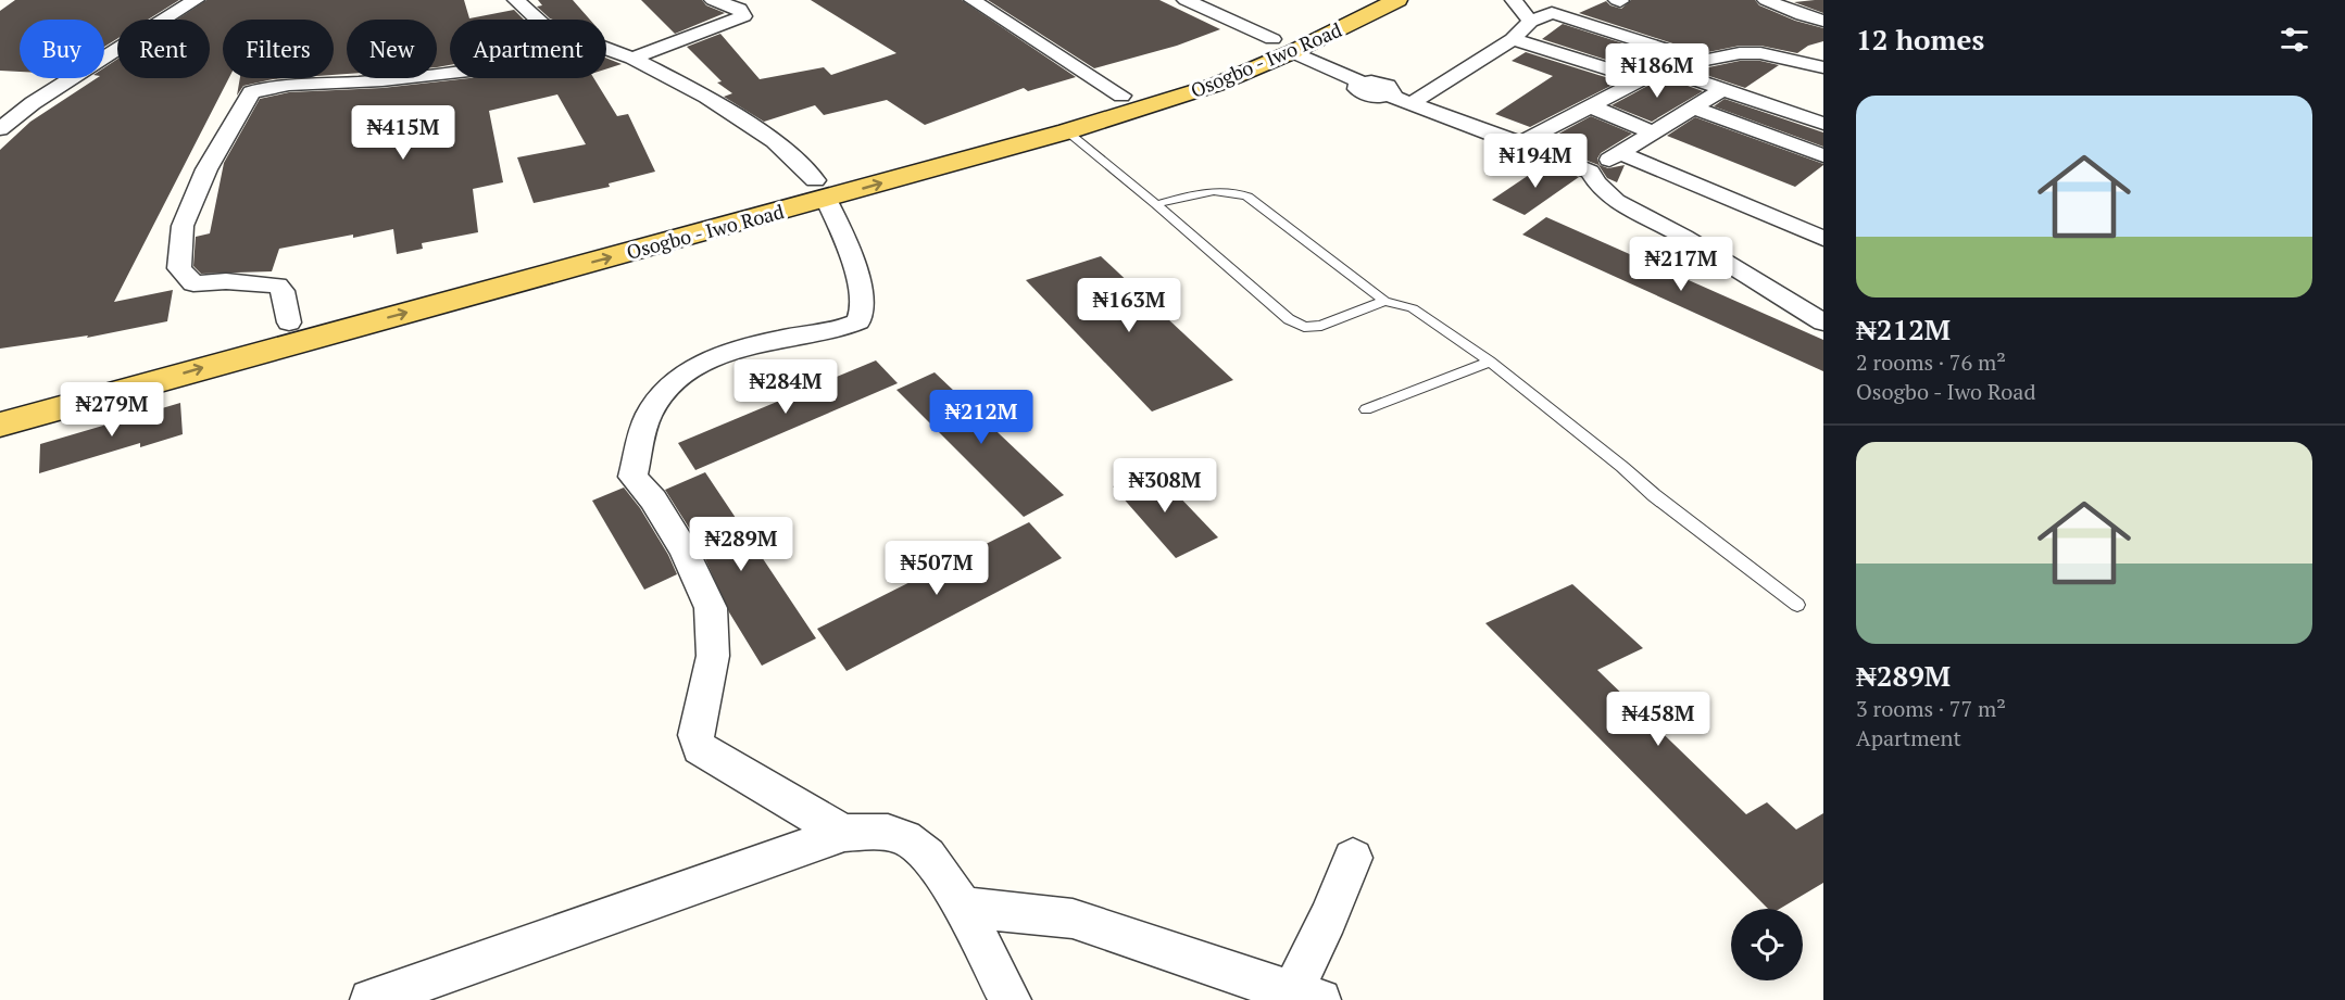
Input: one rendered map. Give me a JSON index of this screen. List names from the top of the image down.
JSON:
{
  "streets": {
    "main road": ["Osogbo - Iwo Road"]
  },
  "page": {
    "heading": "12 homes",
    "chip": [
      "Buy",
      "Rent",
      "Filters",
      "New",
      "Apartment"
    ],
    "price": [
      "₦186M",
      "₦415M",
      "₦194M",
      "₦217M",
      "₦163M",
      "₦284M",
      "₦279M",
      "₦212M",
      "₦308M",
      "₦289M",
      "₦507M",
      "₦458M"
    ],
    "list": [
      {
        "name": "₦212M",
        "note": "2 rooms · 76 m² · Osogbo - Iwo Road"
      },
      {
        "name": "₦289M",
        "note": "3 rooms · 77 m² · Apartment"
      }
    ]
  }
}
